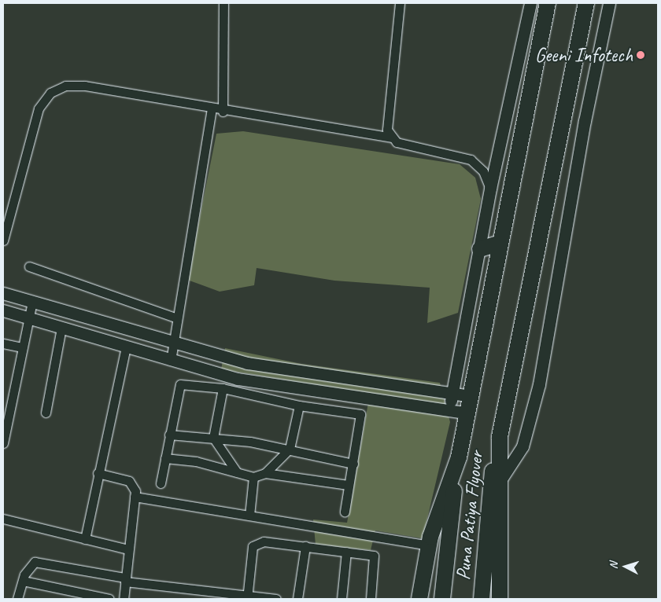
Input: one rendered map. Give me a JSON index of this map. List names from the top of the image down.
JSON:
{
  "streets": {
    "highway": ["Puna Patiya Flyover"]
  },
  "places": ["Geeni Infotech"],
  "north": "left"
}
